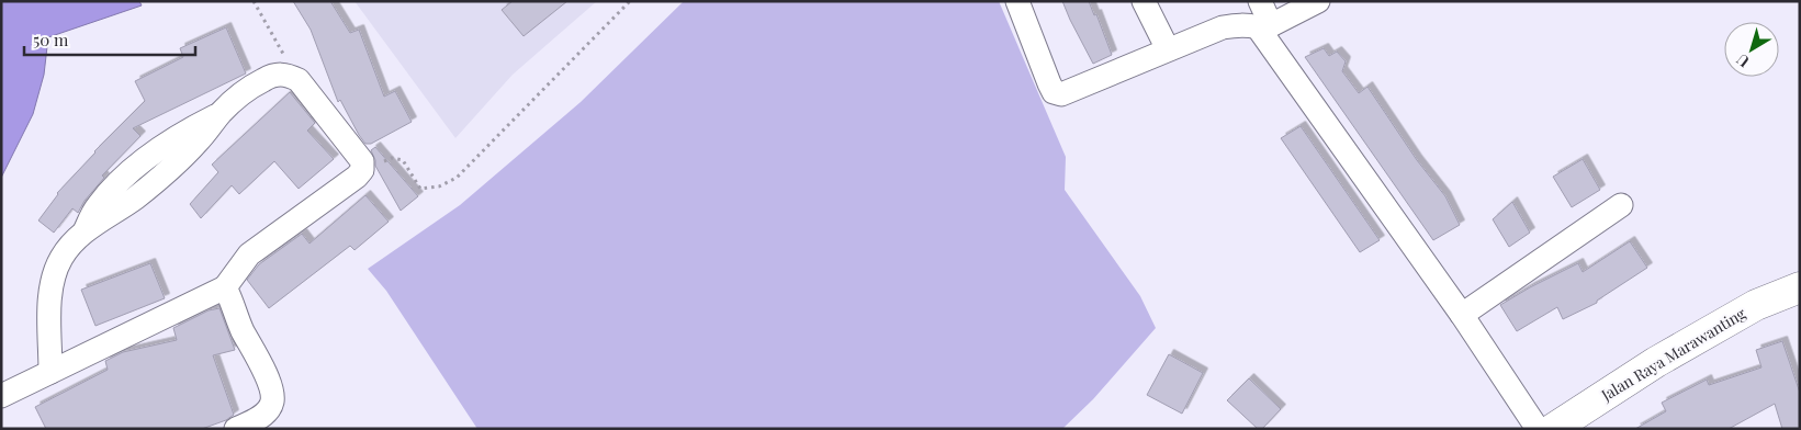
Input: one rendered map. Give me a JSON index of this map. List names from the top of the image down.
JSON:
{
  "streets": {
    "street": ["Jalan Raya Marawanting"]
  },
  "scale_bar": "50 m",
  "north": "bottom left"
}
